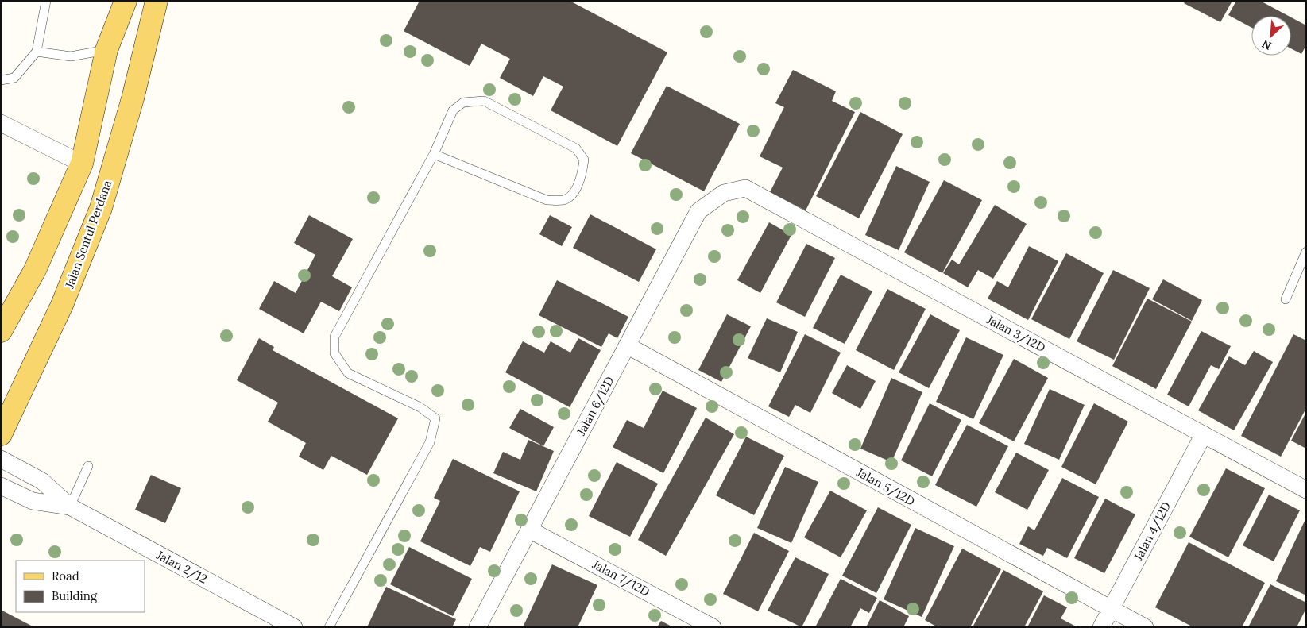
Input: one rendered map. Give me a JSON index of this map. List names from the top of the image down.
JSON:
{
  "streets": {
    "main road": ["Jalan Sentul Perdana"],
    "street": [
      "Jalan 3/12D",
      "Jalan 6/12D",
      "Jalan 5/12D",
      "Jalan 4/12D",
      "Jalan 2/12",
      "Jalan 7/12D"
    ]
  },
  "crossings": [
    ["Jalan 3/12D", "Jalan 6/12D"],
    ["Jalan 3/12D", "Jalan 4/12D"],
    ["Jalan 6/12D", "Jalan 5/12D"],
    ["Jalan 6/12D", "Jalan 7/12D"],
    ["Jalan 5/12D", "Jalan 4/12D"]
  ],
  "legend": ["Road", "Building"],
  "north": "bottom left"
}
